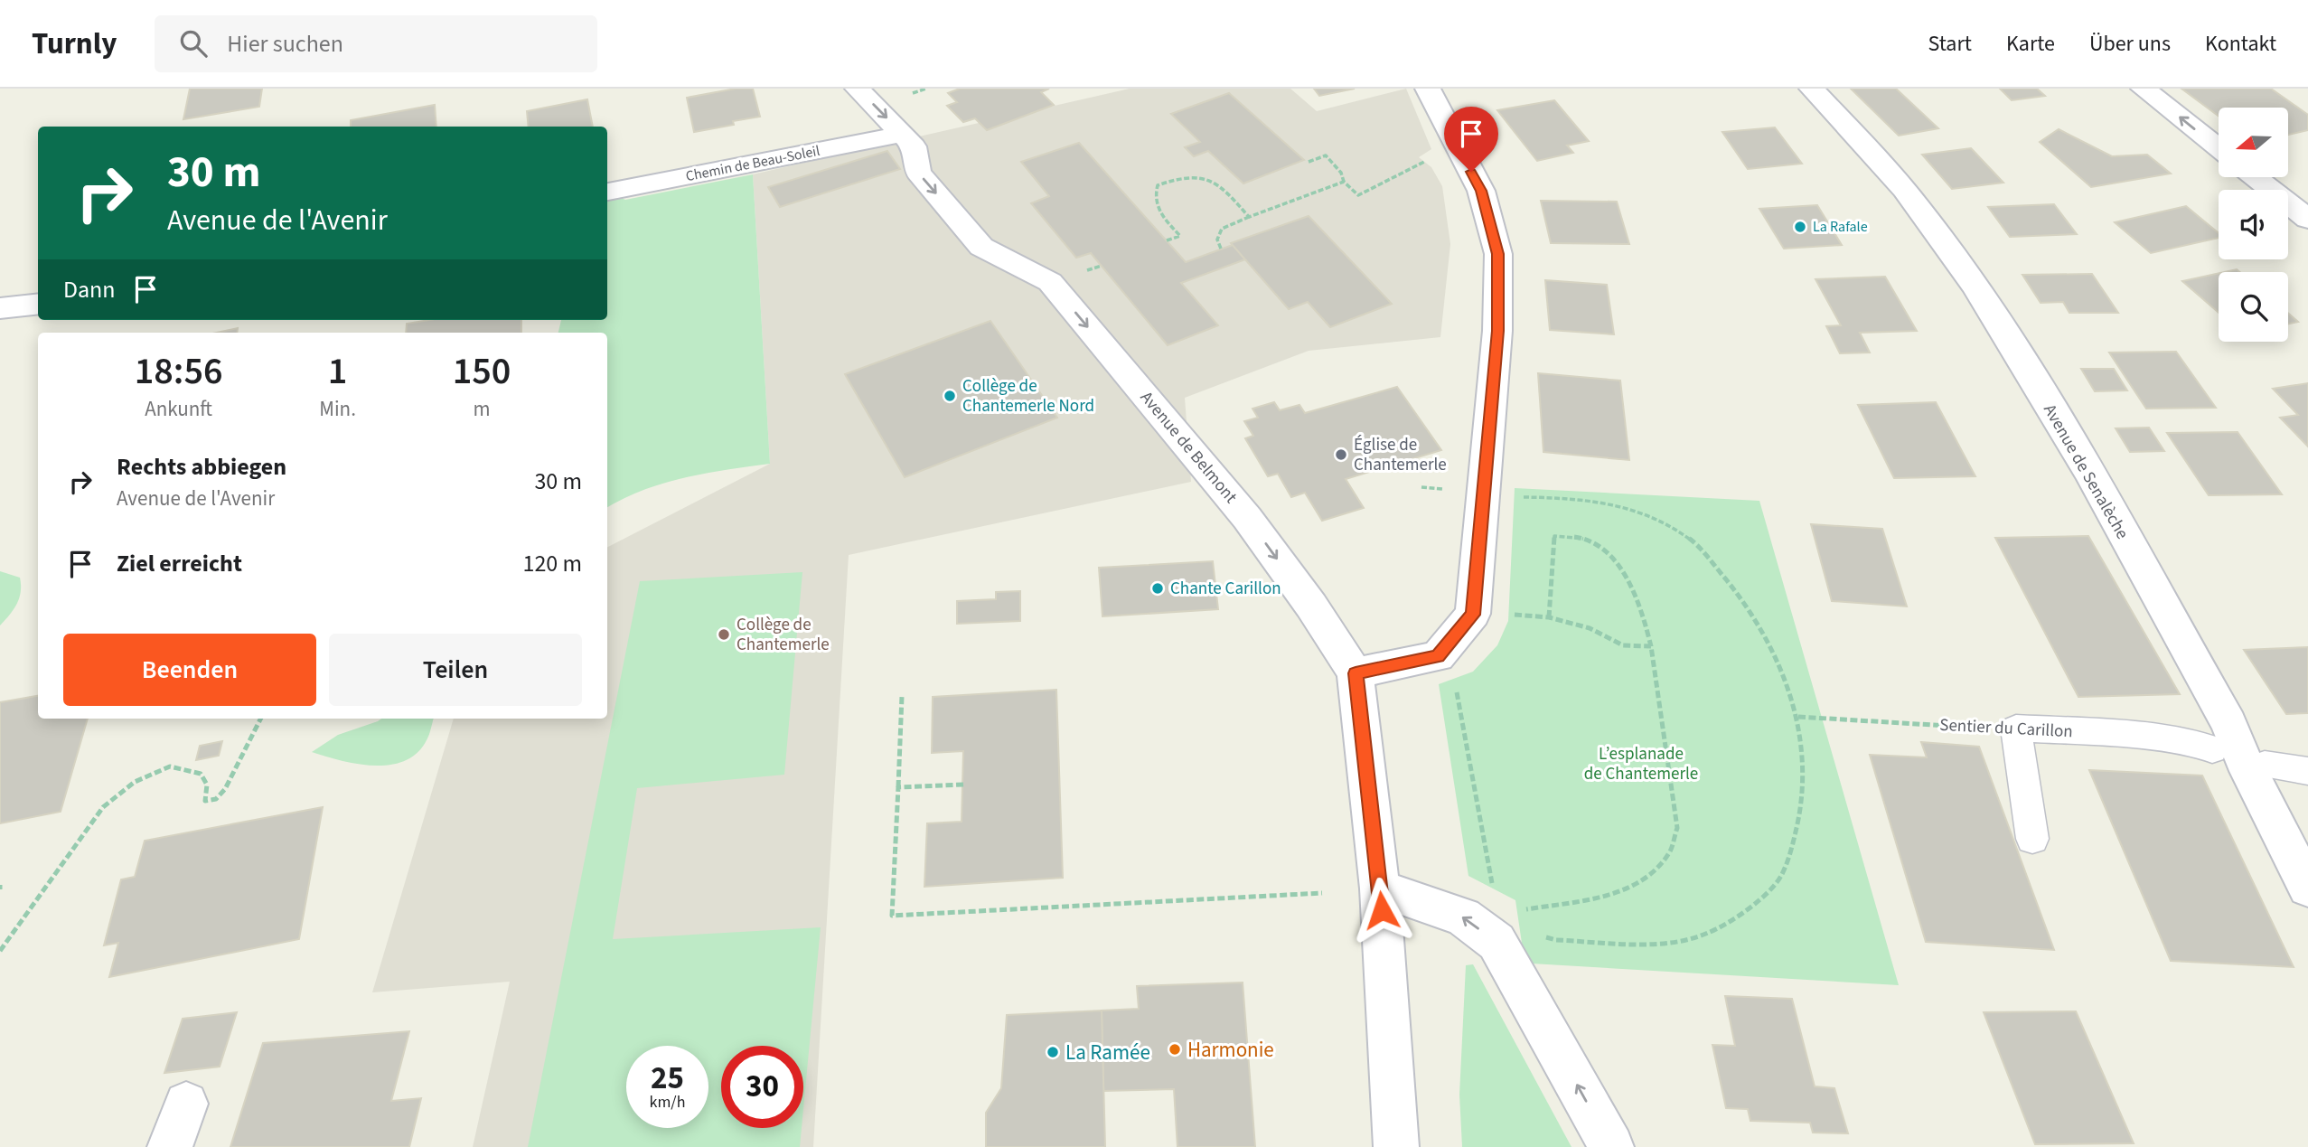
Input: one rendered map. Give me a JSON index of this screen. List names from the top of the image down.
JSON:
{
  "streets": {
    "street": ["Chemin de Beau-Soleil", "Avenue de Belmont", "Avenue de Senalèche"],
    "lane": ["Sentier du Carillon"]
  },
  "crossings": [
    ["Chemin de Beau-Soleil", "Avenue de Belmont"]
  ],
  "one_way": ["Avenue de Belmont"],
  "parks": ["L’esplanade de Chantemerle"],
  "places": [
    "La Rafale",
    "Collège de Chantemerle Nord",
    "Église de Chantemerle",
    "Chante Carillon",
    "Collège de Chantemerle",
    "Harmonie",
    "La Ramée"
  ],
  "north": "left",
  "page": {
    "header": "Turnly",
    "search": "Hier suchen",
    "nav": [
      "Start",
      "Karte",
      "Über uns",
      "Kontakt"
    ],
    "turn": ["30 m", "Avenue de l'Avenir"],
    "then": "Dann",
    "eta": [
      "18:56",
      "Ankunft",
      "1",
      "Min.",
      "150",
      "m"
    ],
    "list": [
      {
        "name": "Rechts abbiegen",
        "note": "Avenue de l'Avenir",
        "value": "30 m"
      },
      {
        "name": "Ziel erreicht",
        "value": "120 m"
      }
    ],
    "buttons": ["Beenden", "Teilen"],
    "speed": "25 km/h",
    "limit": "30"
  }
}
